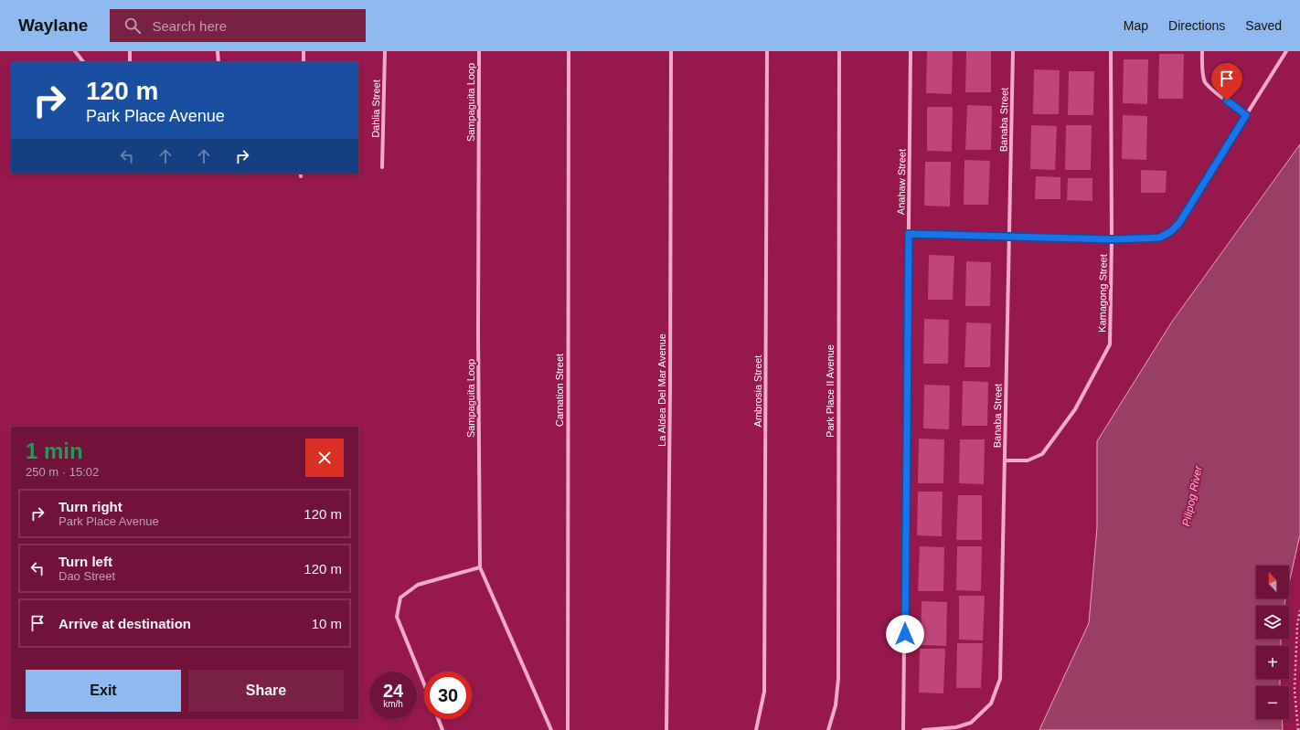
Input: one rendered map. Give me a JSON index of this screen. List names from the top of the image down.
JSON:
{
  "streets": {
    "street": [
      "Sampaguita Loop",
      "Dahlia Street",
      "Banaba Street",
      "Anahaw Street",
      "Kamagong Street",
      "Carnation Street",
      "La Aldea Del Mar Avenue",
      "Ambrosia Street",
      "Park Place II Avenue"
    ]
  },
  "crossings": [
    ["Banaba Street", "Kamagong Street"]
  ],
  "water": ["Pilipog River"],
  "north": "top",
  "page": {
    "header": "Waylane",
    "search": "Search here",
    "nav": ["Map", "Directions", "Saved"],
    "turn": ["120 m", "Park Place Avenue"],
    "heading": ["1 min", "250 m · 15:02"],
    "list": [
      {
        "name": "Turn right",
        "note": "Park Place Avenue",
        "value": "120 m"
      },
      {
        "name": "Turn left",
        "note": "Dao Street",
        "value": "120 m"
      },
      {
        "name": "Arrive at destination",
        "value": "10 m"
      }
    ],
    "map_buttons": ["+", "−"],
    "buttons": ["Exit", "Share"],
    "speed": "24 km/h",
    "limit": "30"
  }
}
